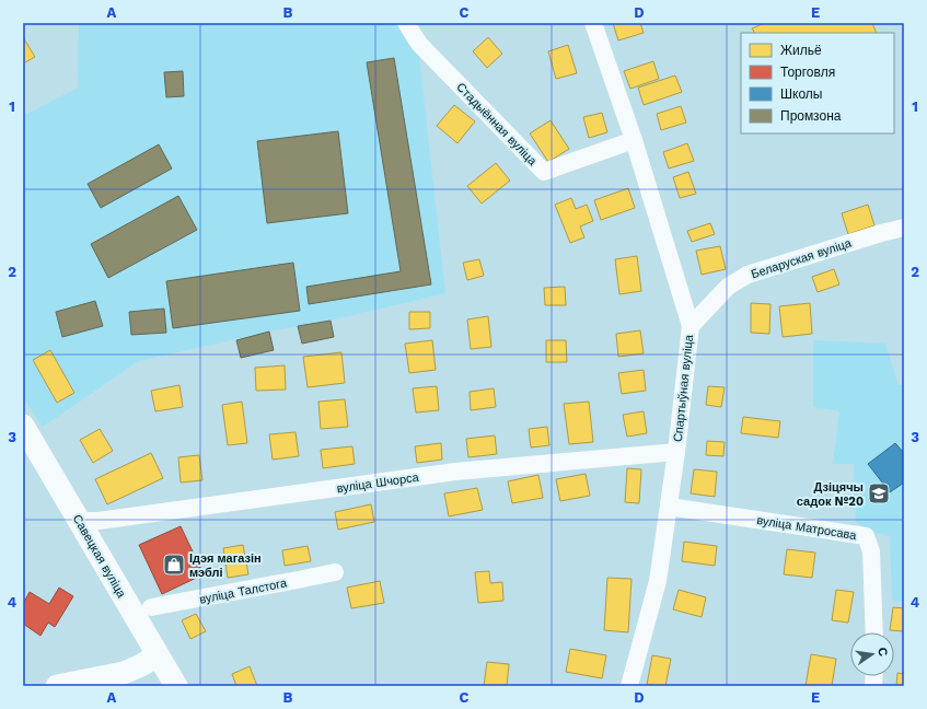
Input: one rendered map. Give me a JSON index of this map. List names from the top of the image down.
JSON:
{
  "streets": {
    "main road": ["Савецкая вуліца"],
    "street": [
      "Стадыённая вуліца",
      "Беларуская вуліца",
      "Спартыўная вуліца",
      "вуліца Шчорса",
      "вуліца Матросава",
      "вуліца Талстога"
    ]
  },
  "crossings": [
    ["Стадыённая вуліца", "Спартыўная вуліца"],
    ["Беларуская вуліца", "Спартыўная вуліца"],
    ["Спартыўная вуліца", "вуліца Шчорса"],
    ["Спартыўная вуліца", "вуліца Матросава"],
    ["вуліца Шчорса", "Савецкая вуліца"]
  ],
  "places": {
    "school or university": ["Дзіцячы садок №20"],
    "shop": ["Ідэя магазін мэблі"]
  },
  "legend": [
    "Жильё",
    "Торговля",
    "Школы",
    "Промзона"
  ],
  "north": "right",
  "grid": {
    "columns": [
      "A",
      "B",
      "C",
      "D",
      "E"
    ],
    "rows": [
      "1",
      "2",
      "3",
      "4"
    ]
  }
}
